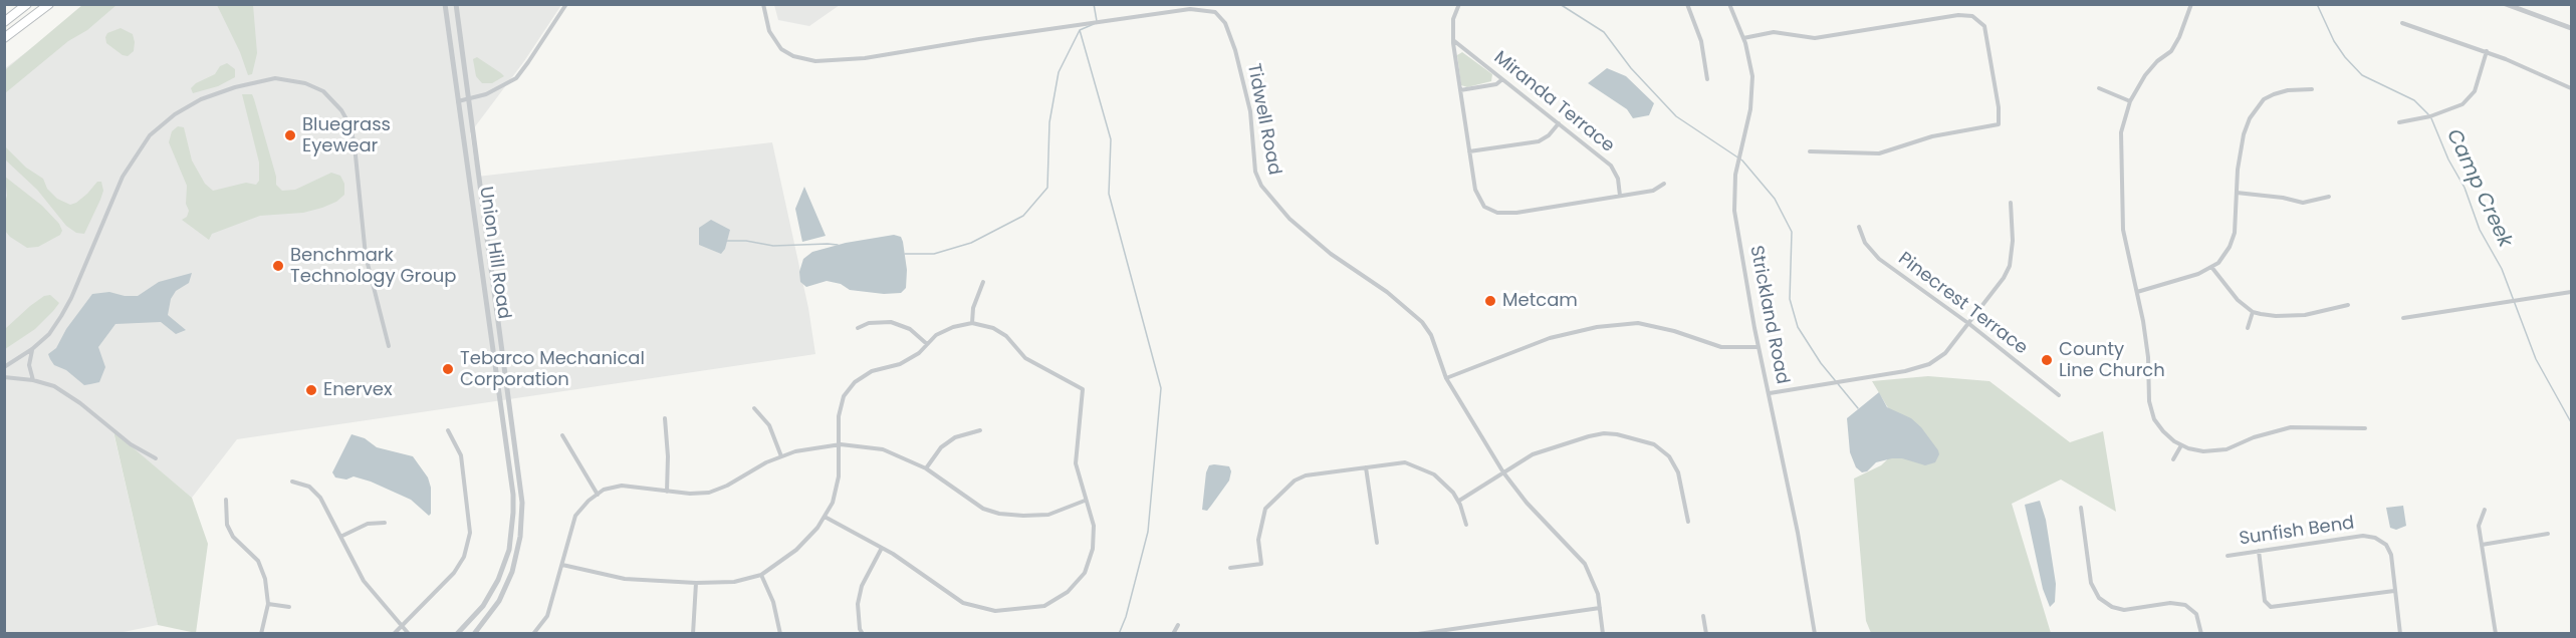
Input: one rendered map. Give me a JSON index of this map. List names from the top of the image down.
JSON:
{
  "streets": {
    "street": [
      "Miranda Terrace",
      "Tidwell Road",
      "Union Hill Road",
      "Pinecrest Terrace",
      "Strickland Road",
      "Sunfish Bend"
    ]
  },
  "water": ["Camp Creek"],
  "places": [
    "Bluegrass Eyewear",
    "Benchmark Technology Group",
    "Metcam",
    "County Line Church",
    "Tebarco Mechanical Corporation",
    "Enervex"
  ]
}
